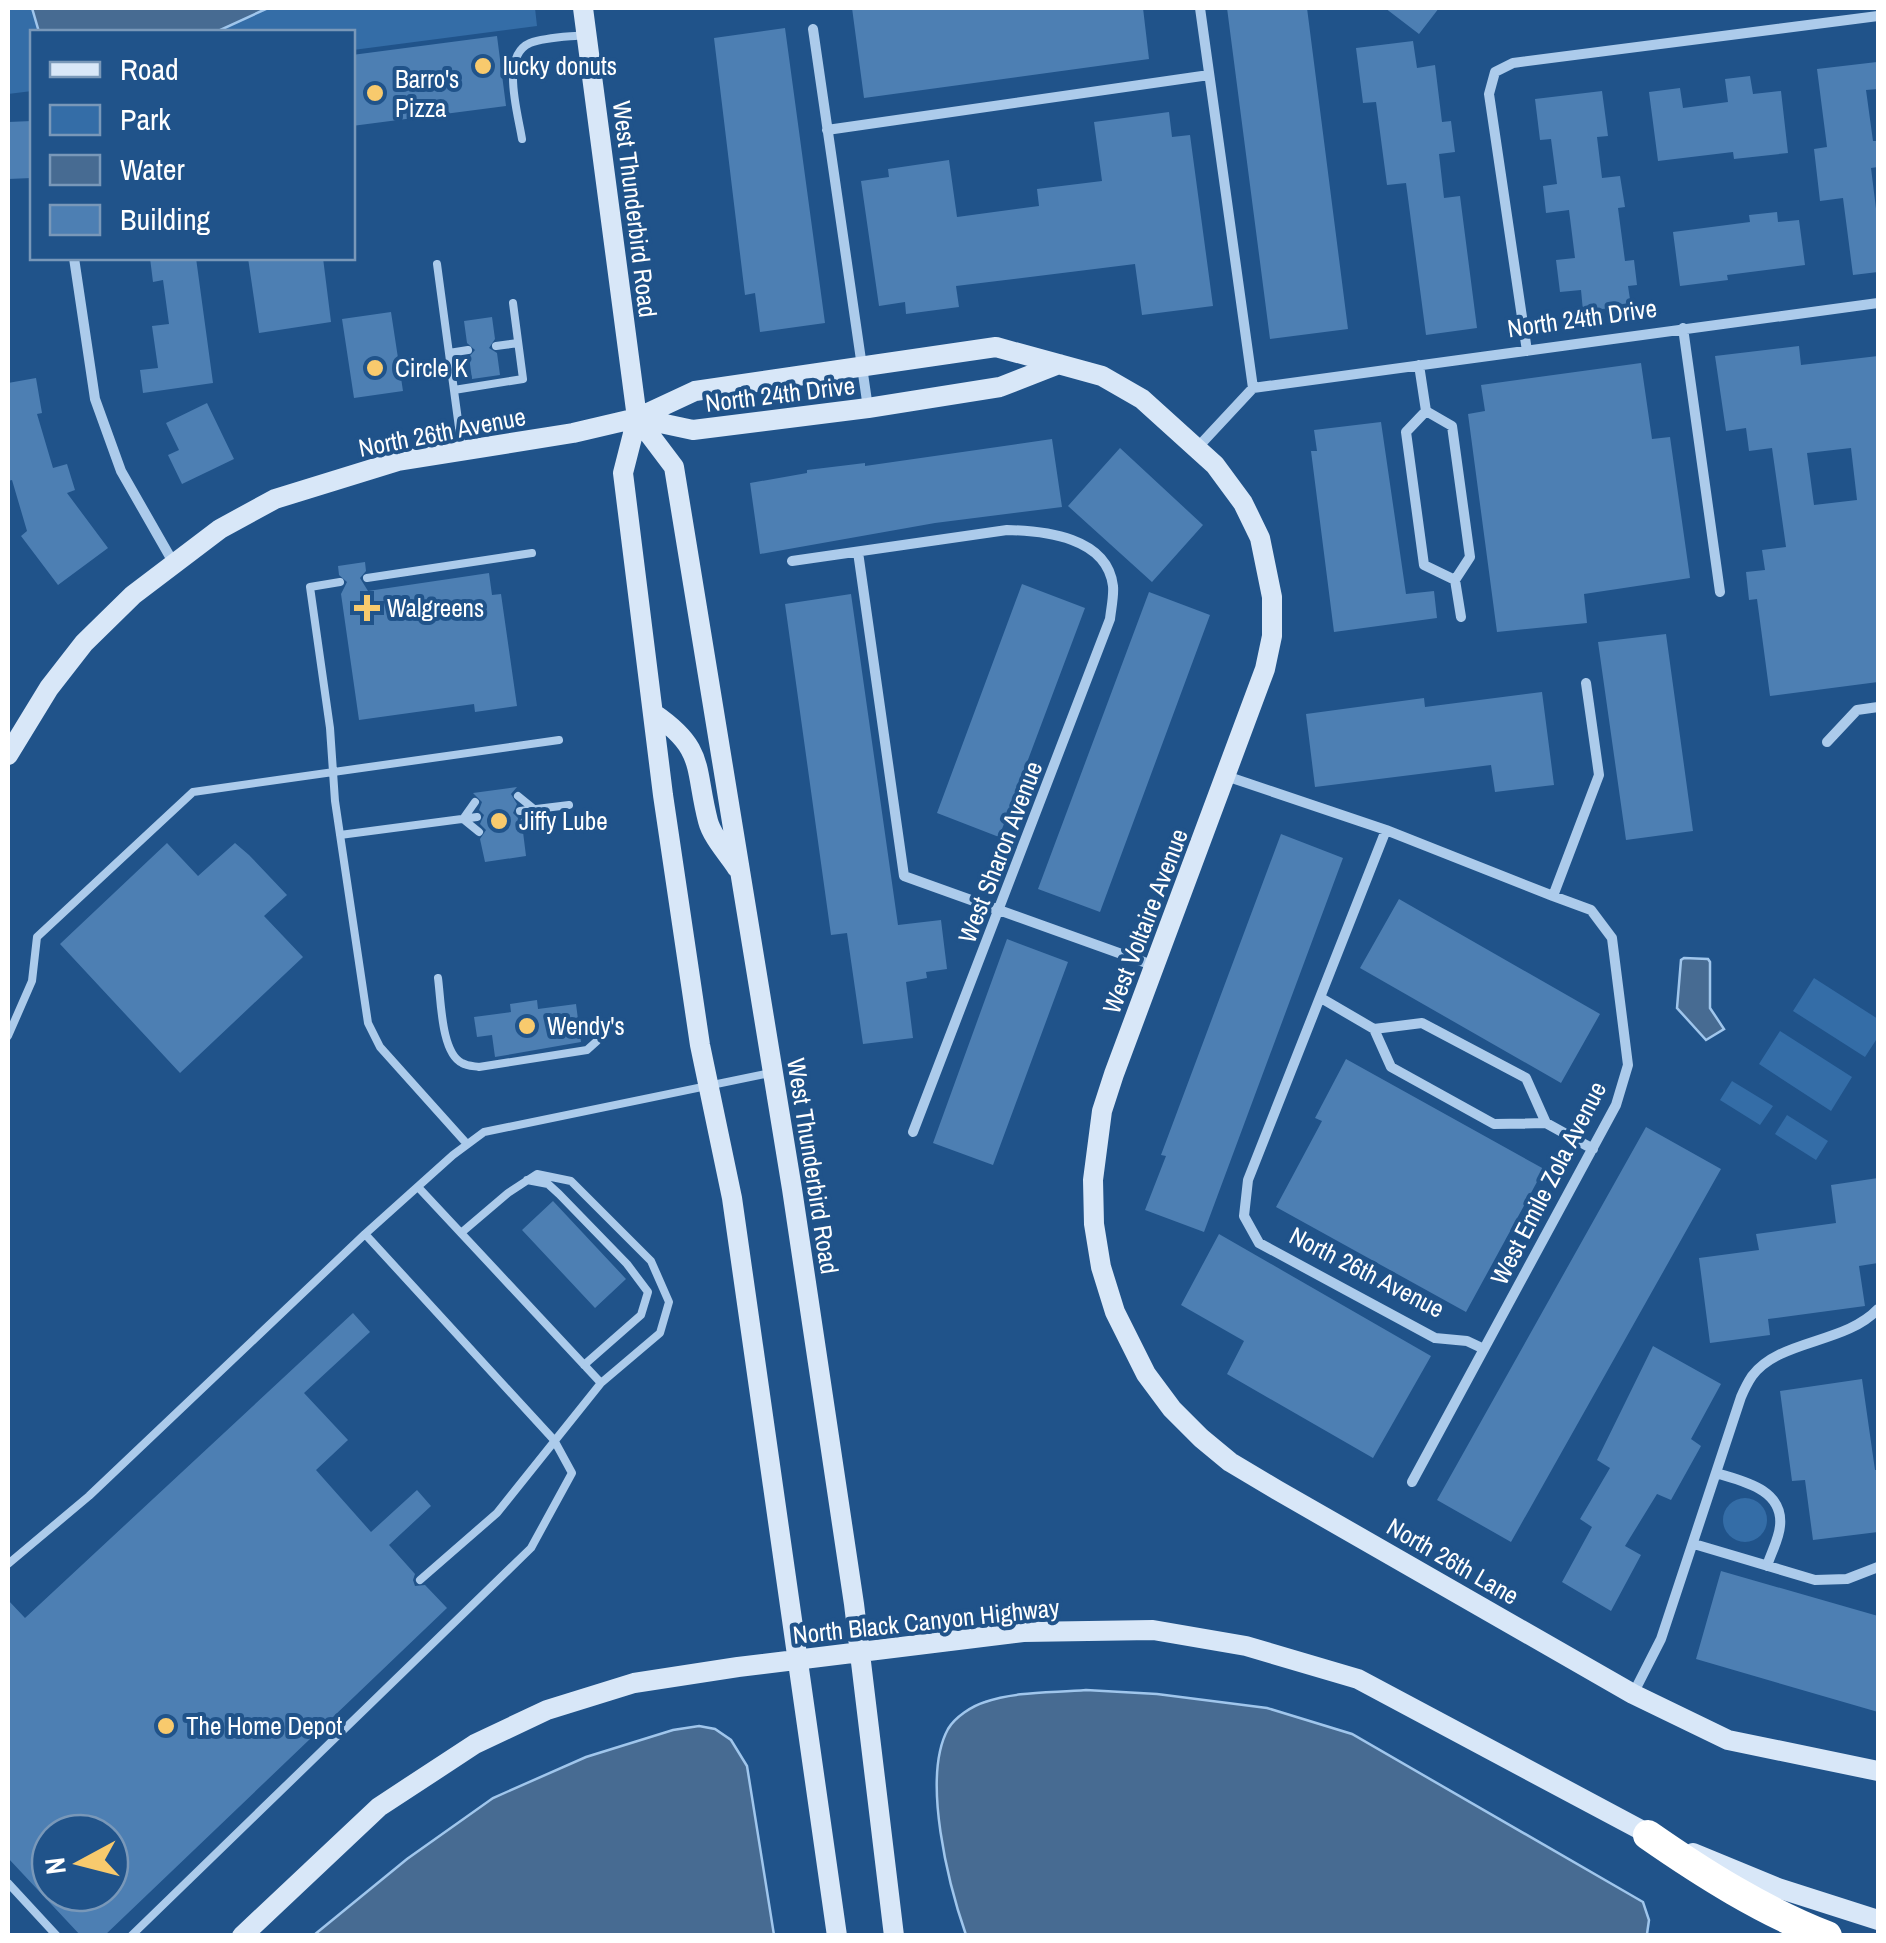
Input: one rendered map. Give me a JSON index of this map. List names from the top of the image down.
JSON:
{
  "streets": {
    "main road": [
      "West Thunderbird Road",
      "North 24th Drive",
      "North 26th Avenue",
      "West Voltaire Avenue",
      "North 26th Lane",
      "North Black Canyon Highway"
    ],
    "street": ["West Sharon Avenue", "West Emile Zola Avenue"]
  },
  "crossings": [
    ["West Thunderbird Road", "North 24th Drive"],
    ["West Thunderbird Road", "North 26th Avenue"],
    ["West Thunderbird Road", "North Black Canyon Highway"],
    ["North 24th Drive", "North 26th Avenue"],
    ["North 24th Drive", "West Voltaire Avenue"],
    ["North 26th Avenue", "West Emile Zola Avenue"],
    ["West Voltaire Avenue", "West Emile Zola Avenue"],
    ["West Voltaire Avenue", "North 26th Lane"]
  ],
  "places": {
    "other": [
      "lucky donuts",
      "Barro's Pizza",
      "Circle K",
      "Jiffy Lube",
      "Wendy's",
      "The Home Depot"
    ],
    "health": ["Walgreens"]
  },
  "legend": [
    "Road",
    "Park",
    "Water",
    "Building"
  ],
  "north": "left"
}
